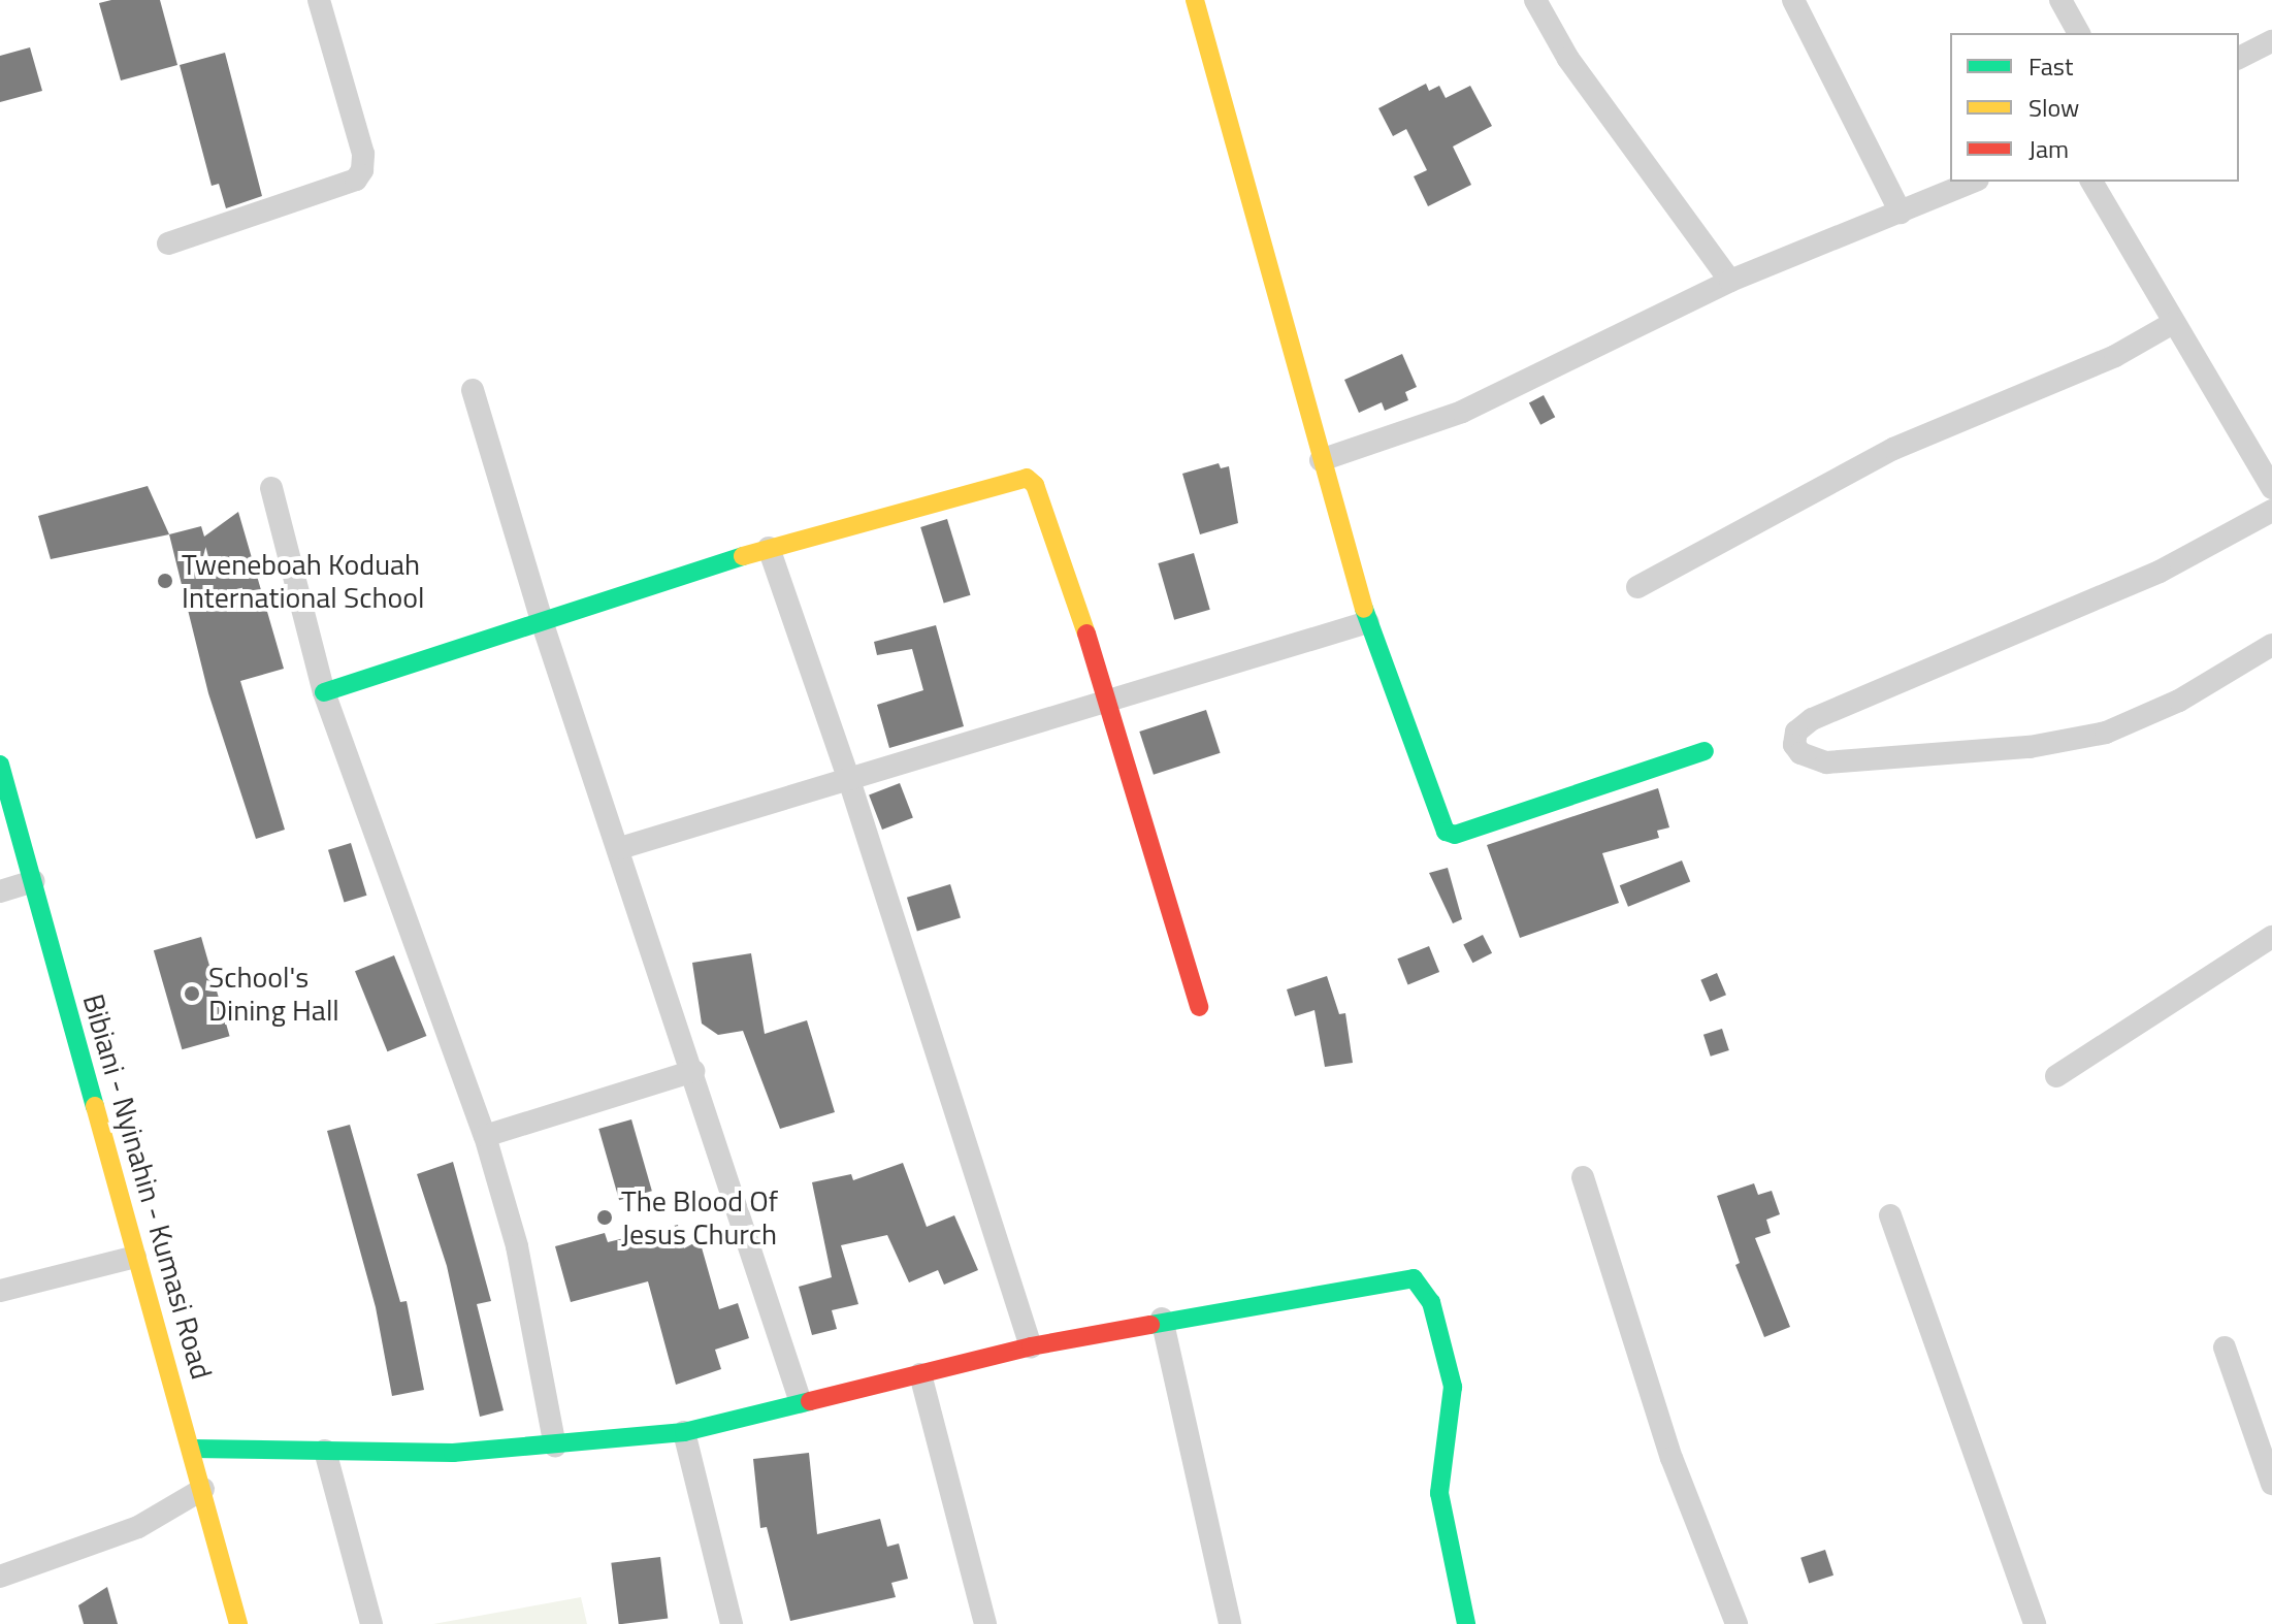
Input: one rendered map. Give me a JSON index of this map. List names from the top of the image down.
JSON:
{
  "streets": {
    "street": ["Bibiani - Nyinahin - Kumasi Road"]
  },
  "places": ["Tweneboah Koduah International School", "School's Dining Hall", "The Blood Of Jesus Church"],
  "legend": ["Fast", "Slow", "Jam"]
}
